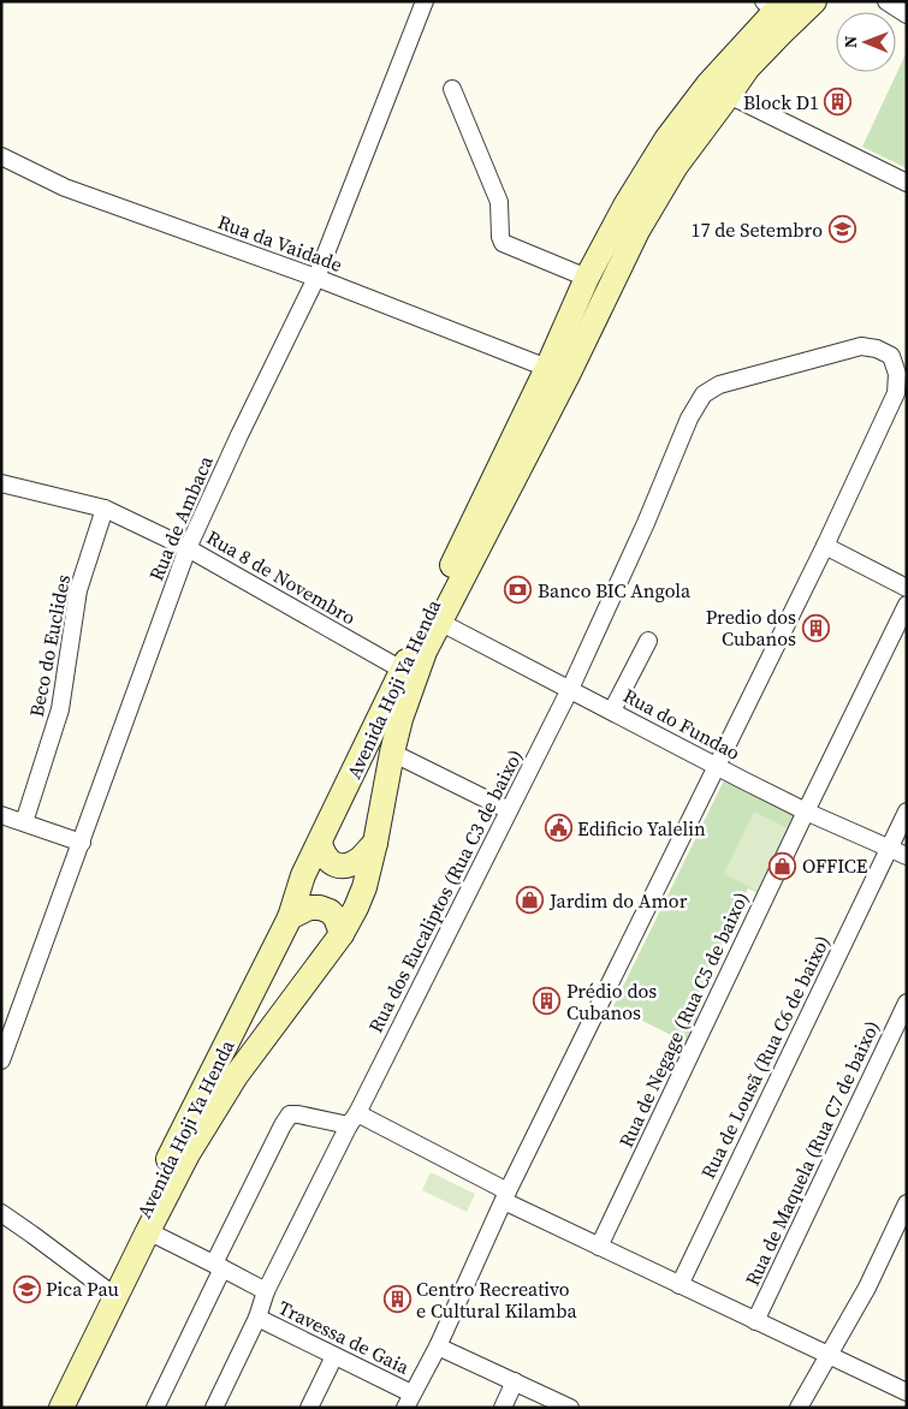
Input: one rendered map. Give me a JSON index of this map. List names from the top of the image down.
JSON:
{
  "streets": {
    "main road": ["Avenida Hoji Ya Henda"],
    "street": [
      "Rua da Vaidade",
      "Rua de Ambaca",
      "Rua 8 de Novembro",
      "Beco do Euclides",
      "Rua do Fundao",
      "Rua dos Eucaliptos (Rua C3 de baixo)",
      "Rua de Negage (Rua C5 de baixo)",
      "Rua de Lousã (Rua C6 de baixo)",
      "Rua de Maquela (Rua C7 de baixo)",
      "Travessa de Gaia"
    ]
  },
  "crossings": [
    ["Rua da Vaidade", "Rua de Ambaca"],
    ["Rua da Vaidade", "Avenida Hoji Ya Henda"],
    ["Rua de Ambaca", "Rua 8 de Novembro"],
    ["Rua 8 de Novembro", "Beco do Euclides"],
    ["Rua 8 de Novembro", "Avenida Hoji Ya Henda"],
    ["Avenida Hoji Ya Henda", "Rua do Fundao"],
    ["Rua do Fundao", "Rua dos Eucaliptos (Rua C3 de baixo)"],
    ["Rua do Fundao", "Rua de Negage (Rua C5 de baixo)"],
    ["Rua do Fundao", "Rua de Lousã (Rua C6 de baixo)"],
    ["Rua dos Eucaliptos (Rua C3 de baixo)", "Travessa de Gaia"]
  ],
  "places": {
    "building": [
      "Block D1",
      "Predio dos Cubanos",
      "Prédio dos Cubanos",
      "Centro Recreativo e Cultural Kilamba"
    ],
    "school or university": ["17 de Setembro", "Pica Pau"],
    "bank": ["Banco BIC Angola"],
    "public building": ["Edificio Yalelin"],
    "shop": ["OFFICE", "Jardim do Amor"]
  },
  "north": "left"
}
